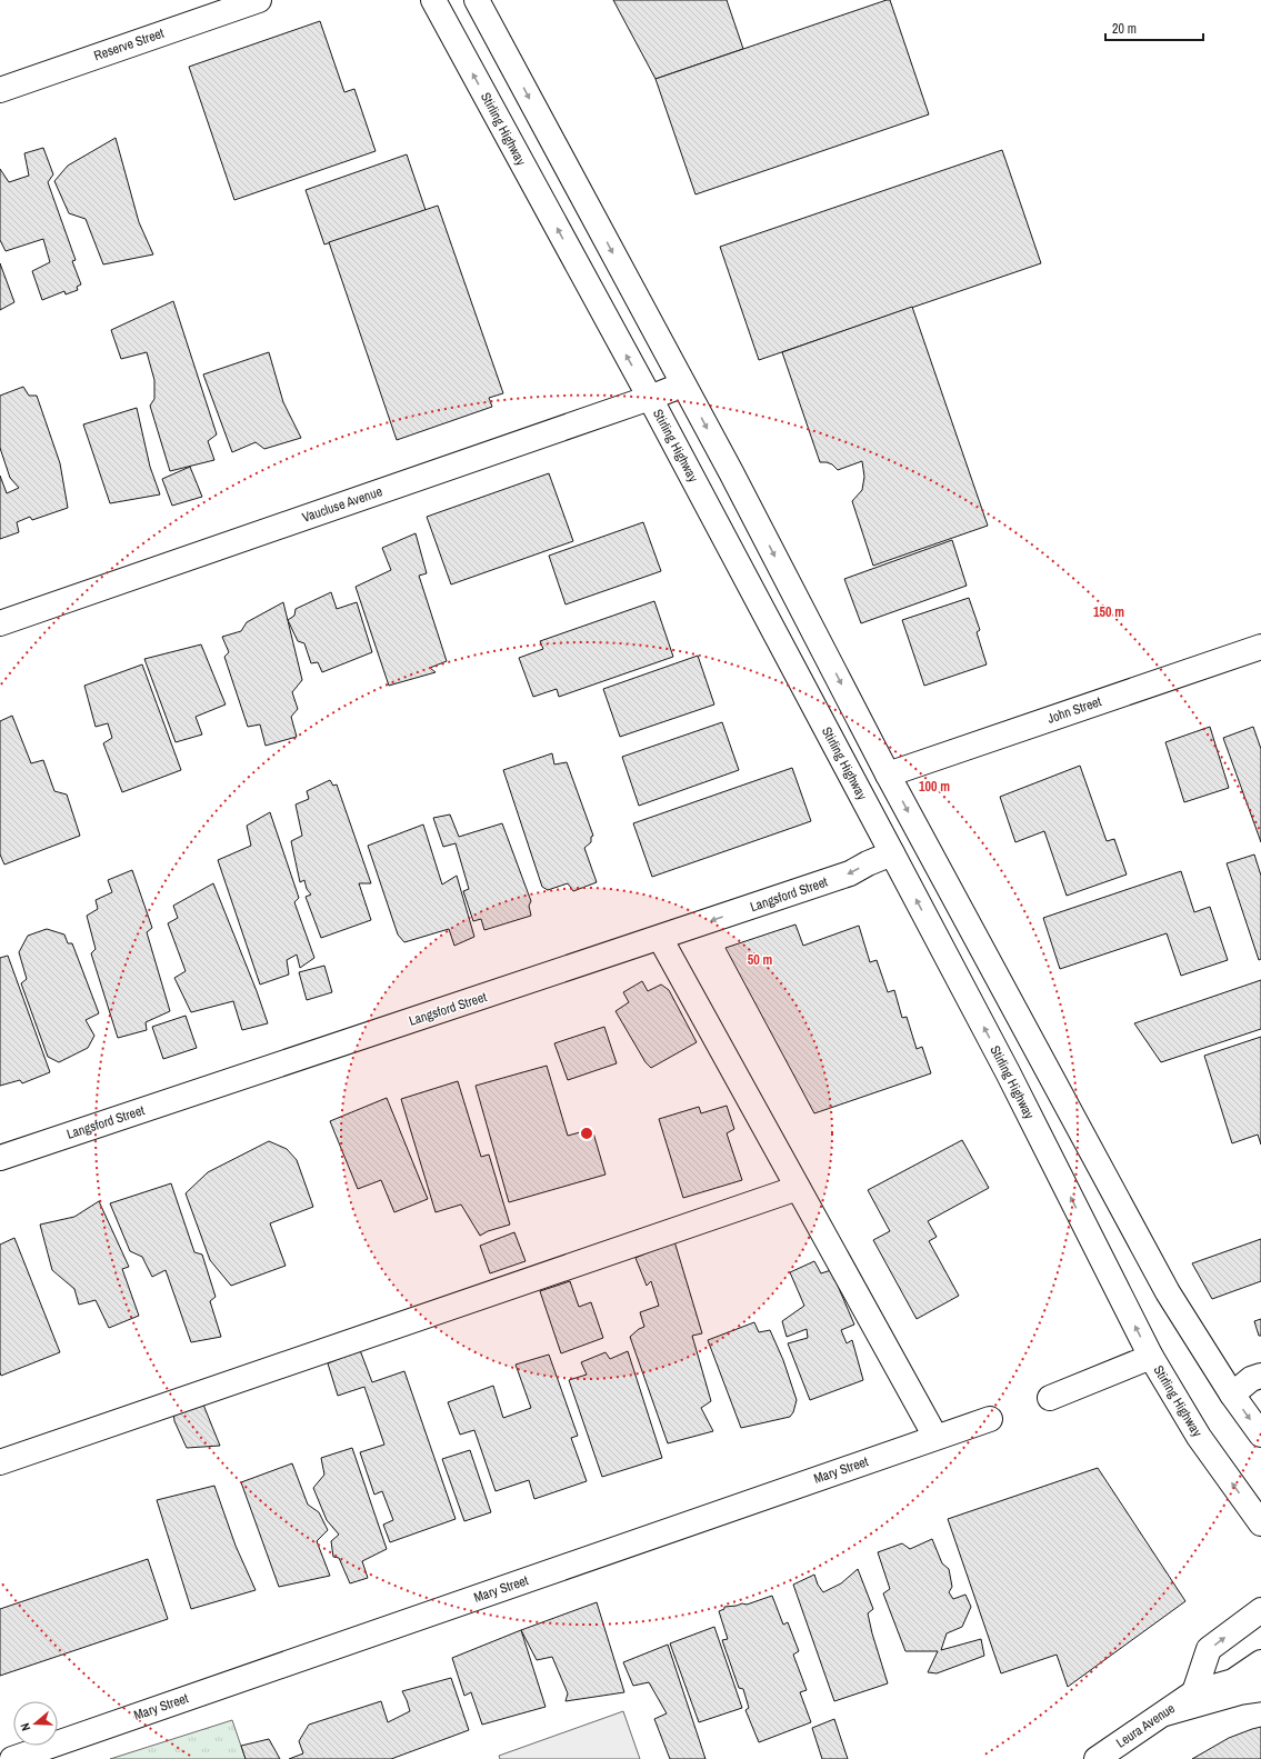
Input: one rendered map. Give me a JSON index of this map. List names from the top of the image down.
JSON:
{
  "streets": {
    "main road": [
      "Reserve Street",
      "Stirling Highway",
      "Vaucluse Avenue",
      "John Street",
      "Langsford Street",
      "Mary Street",
      "Leura Avenue"
    ]
  },
  "crossings": [
    ["Stirling Highway", "Vaucluse Avenue"],
    ["Stirling Highway", "Langsford Street"]
  ],
  "scale_bar": "20 m",
  "north": "left",
  "rings": ["150 m", "100 m", "50 m"]
}
